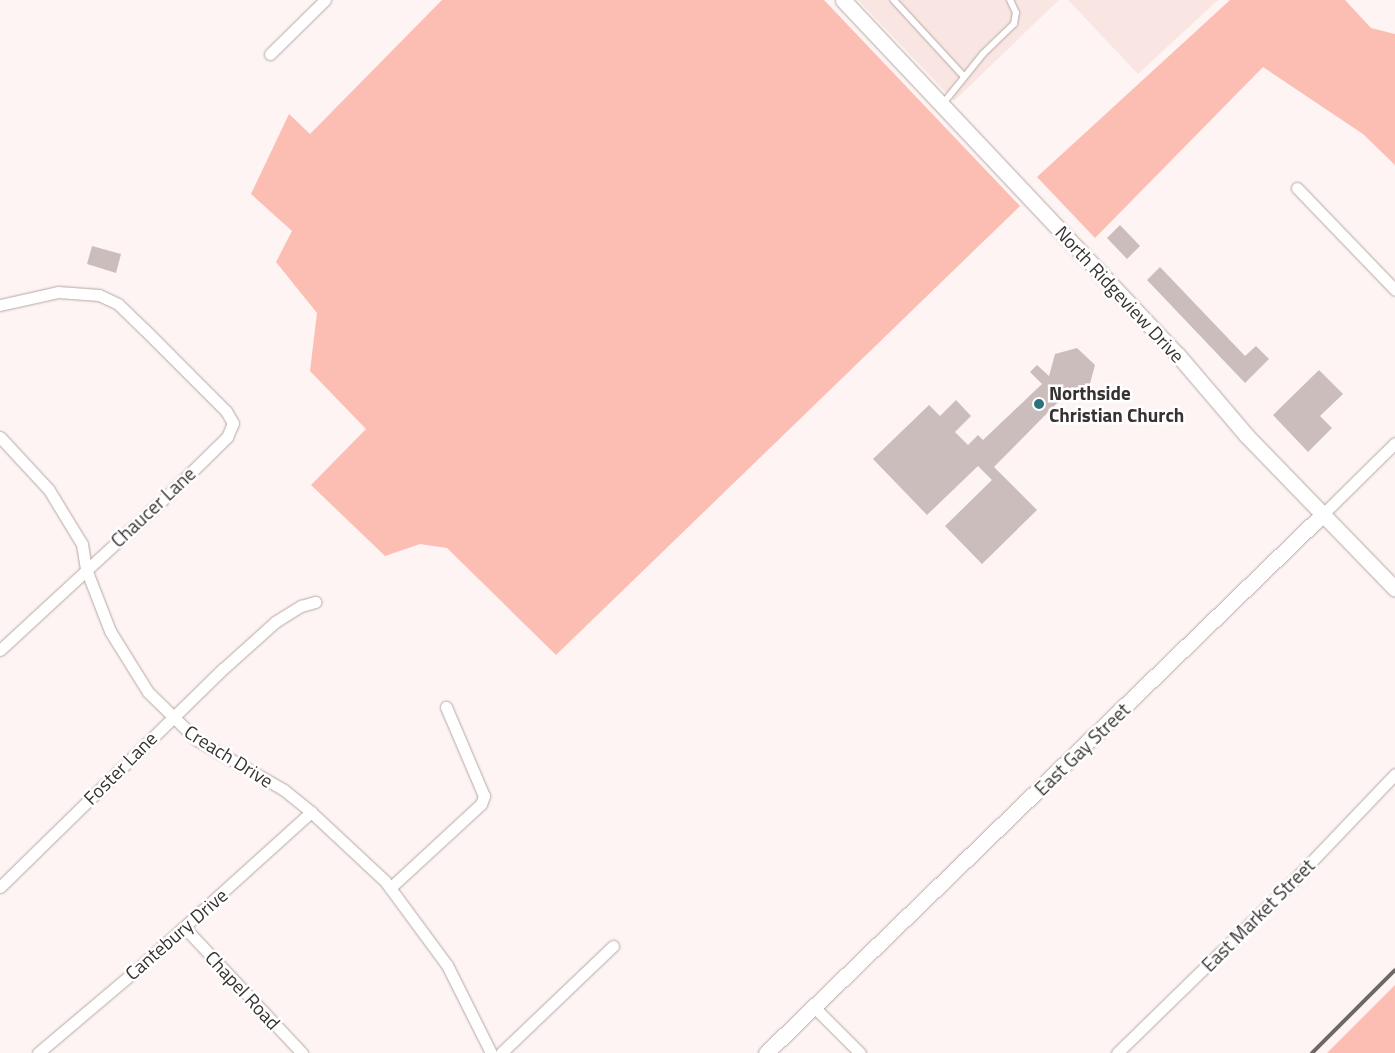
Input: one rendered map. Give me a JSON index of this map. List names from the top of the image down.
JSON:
{
  "streets": {
    "main road": ["North Ridgeview Drive", "East Gay Street"],
    "street": [
      "Chaucer Lane",
      "Creach Drive",
      "Foster Lane",
      "East Market Street",
      "Cantebury Drive",
      "Chapel Road"
    ]
  },
  "crossings": [
    ["North Ridgeview Drive", "East Gay Street"],
    ["Chaucer Lane", "Creach Drive"],
    ["Creach Drive", "Foster Lane"],
    ["Creach Drive", "Cantebury Drive"],
    ["Cantebury Drive", "Chapel Road"]
  ],
  "places": ["Northside Christian Church"]
}
